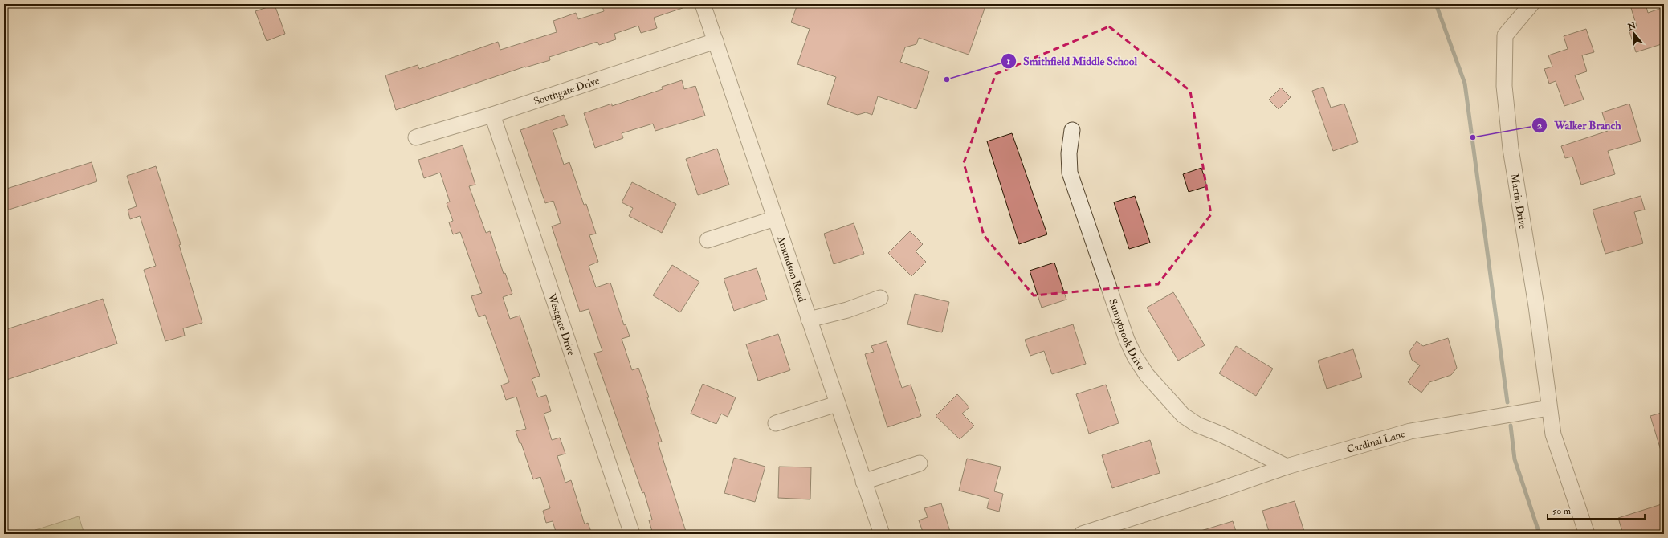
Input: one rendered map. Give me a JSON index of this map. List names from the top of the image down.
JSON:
{
  "streets": {
    "street": [
      "Southgate Drive",
      "Martin Drive",
      "Amundson Road",
      "Westgate Drive",
      "Sunnybrook Drive",
      "Cardinal Lane"
    ]
  },
  "crossings": [
    ["Southgate Drive", "Amundson Road"],
    ["Southgate Drive", "Westgate Drive"],
    ["Martin Drive", "Cardinal Lane"],
    ["Sunnybrook Drive", "Cardinal Lane"]
  ],
  "places": ["Smithfield Middle School", "Walker Branch"],
  "scale_bar": "50 m",
  "north": "top"
}
